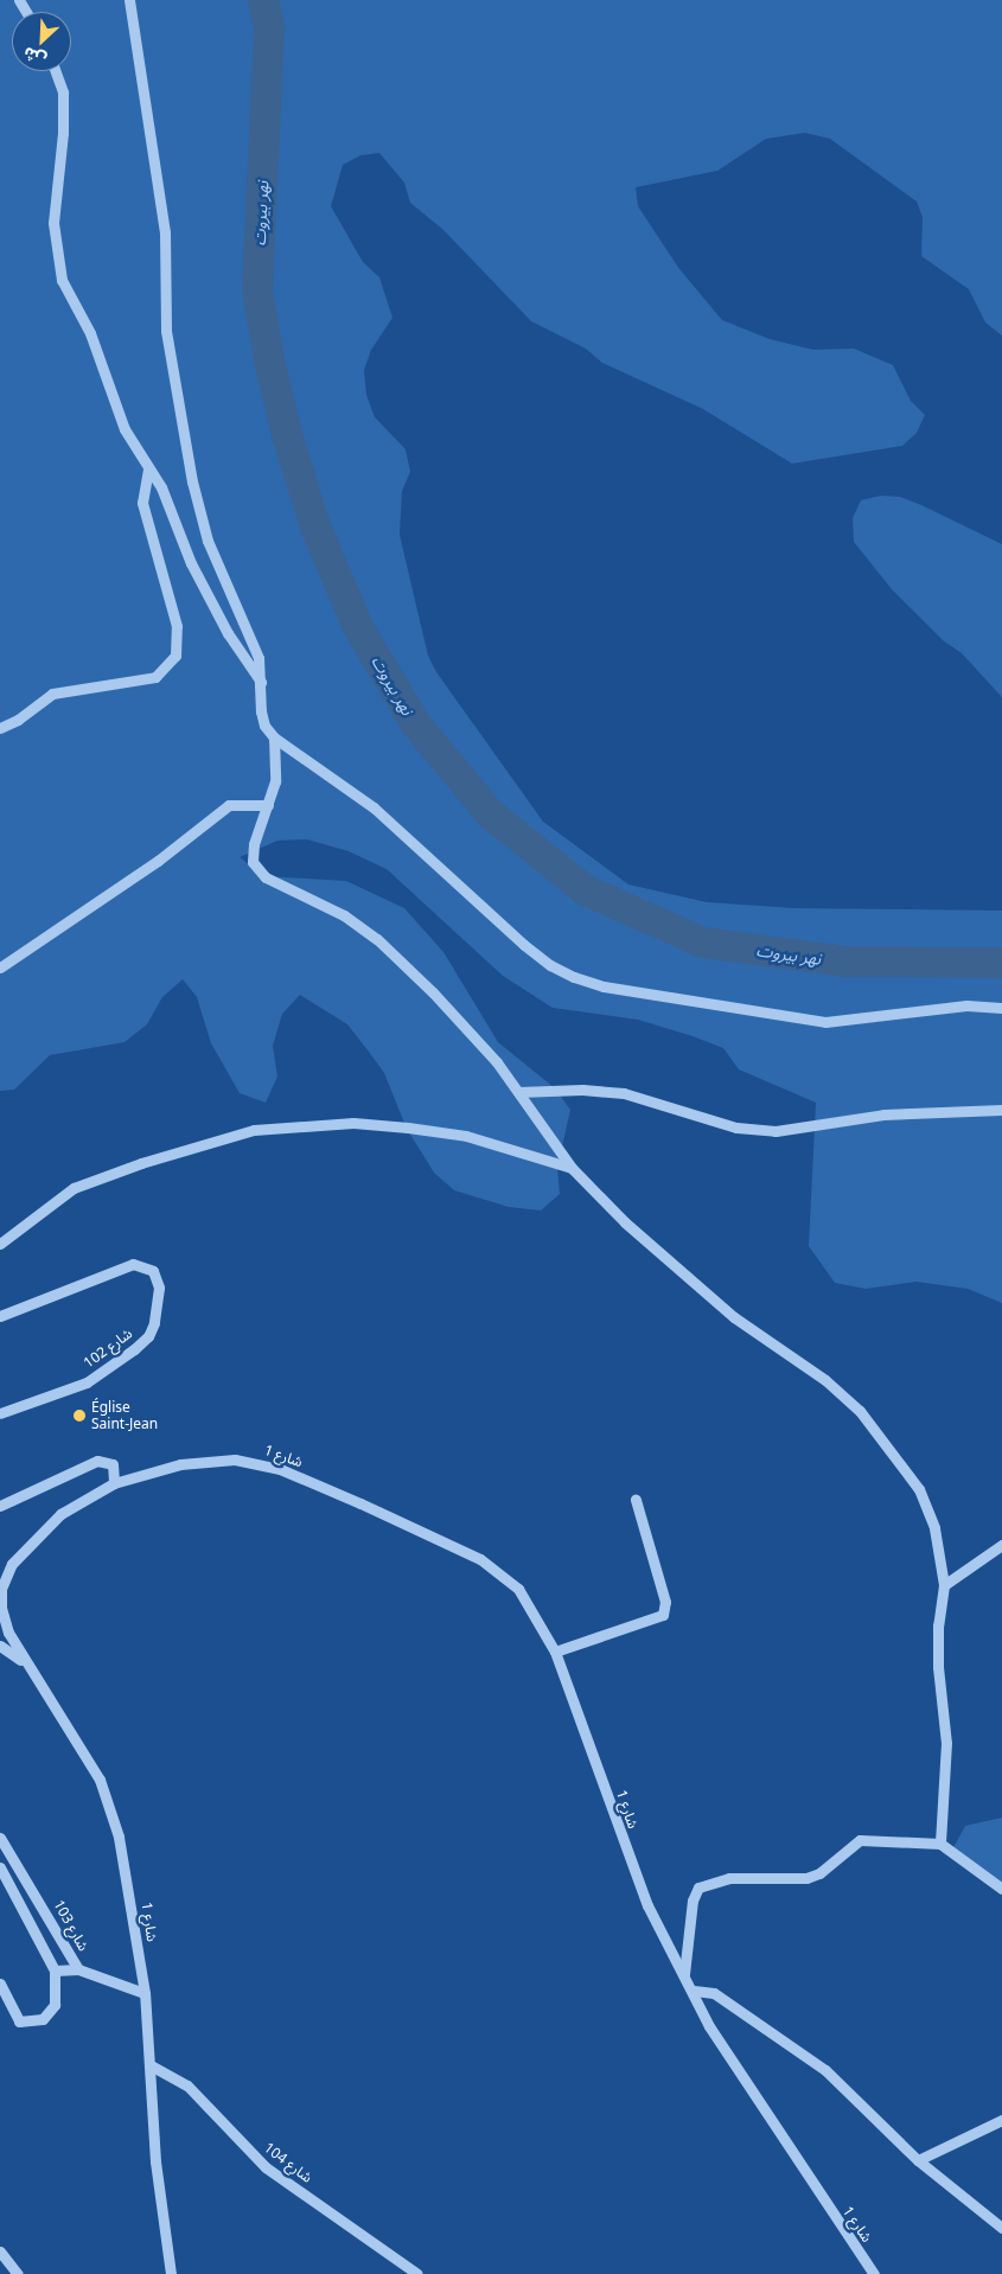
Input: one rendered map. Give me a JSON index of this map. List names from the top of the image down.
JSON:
{
  "streets": {
    "street": [
      "شارع 102",
      "شارع 1",
      "شارع 103",
      "شارع 104"
    ]
  },
  "crossings": [
    ["شارع 1", "شارع 103"],
    ["شارع 1", "شارع 104"]
  ],
  "water": ["نهر بيروت"],
  "places": ["Église Saint-Jean"],
  "north": "bottom left"
}
